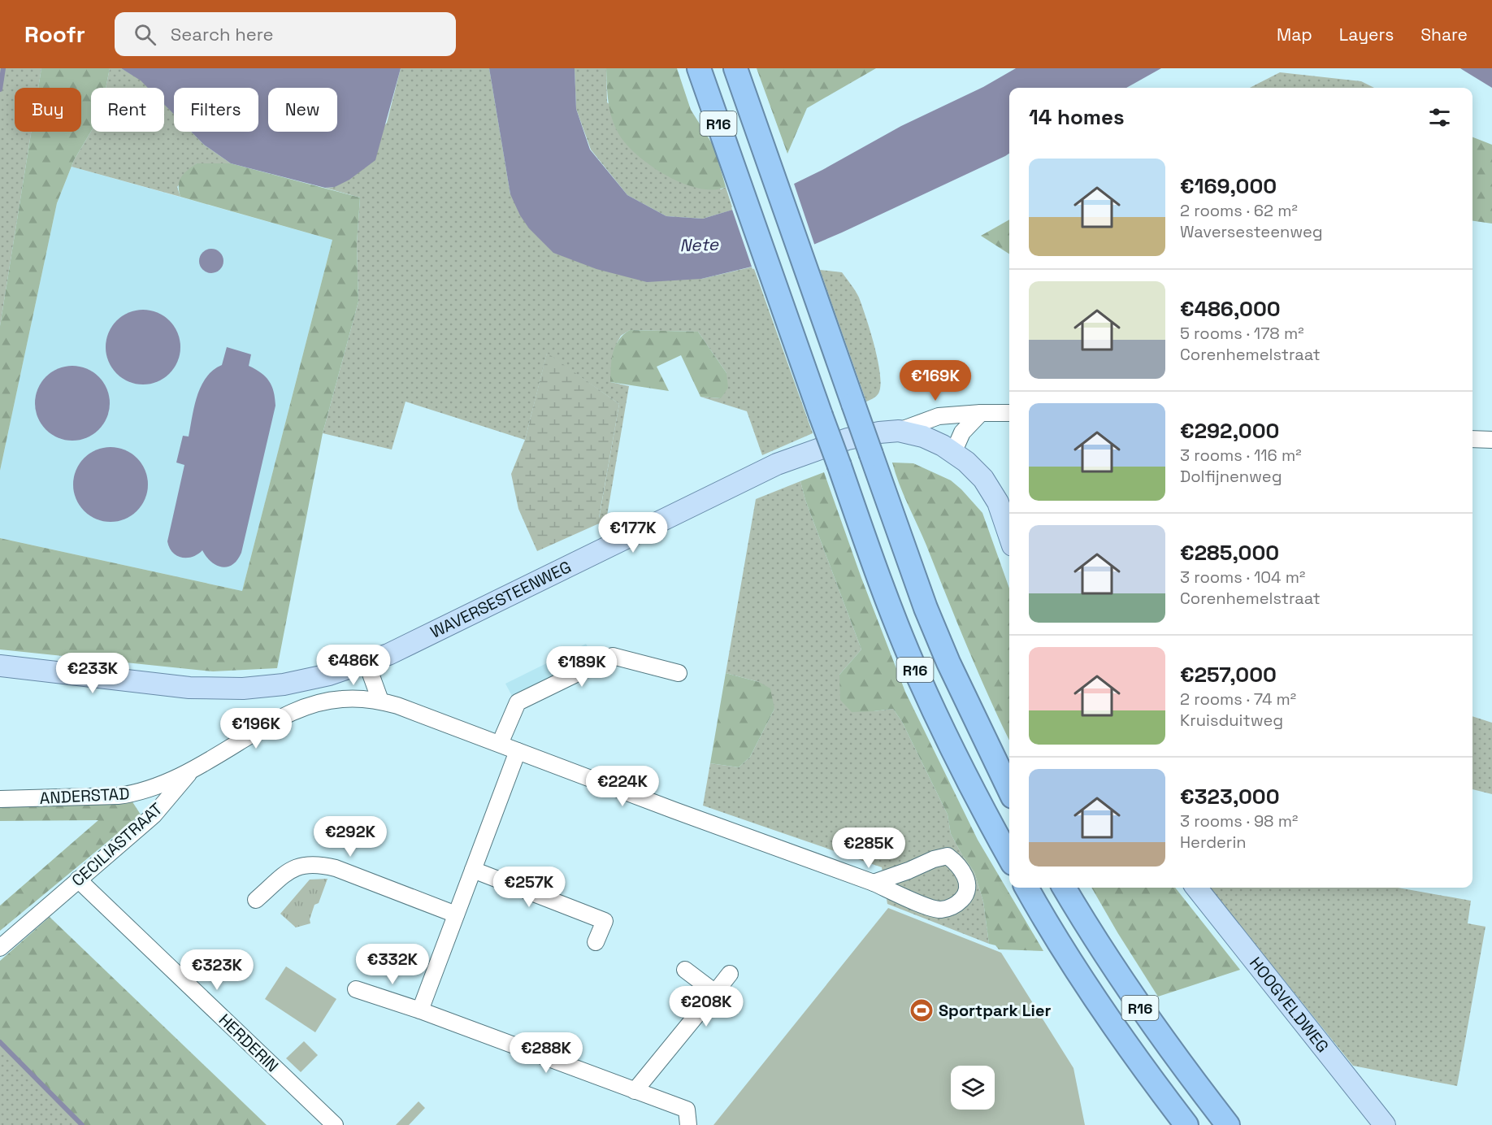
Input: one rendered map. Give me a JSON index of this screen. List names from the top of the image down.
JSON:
{
  "streets": {
    "highway": ["R16"],
    "main road": ["WAVERSESTEENWEG", "HOOGVELDWEG"],
    "street": ["ANDERSTAD", "CECILIASTRAAT", "HERDERIN"]
  },
  "crossings": [
    ["ANDERSTAD", "CECILIASTRAAT"],
    ["CECILIASTRAAT", "HERDERIN"]
  ],
  "water": ["Nete"],
  "places": {
    "sports": ["Sportpark Lier"]
  },
  "page": {
    "header": "Roofr",
    "search": "Search here",
    "nav": ["Map", "Layers", "Share"],
    "chip": [
      "Buy",
      "Rent",
      "Filters",
      "New"
    ],
    "heading": "14 homes",
    "list": [
      {
        "name": "€169,000",
        "note": "2 rooms · 62 m² · Waversesteenweg"
      },
      {
        "name": "€486,000",
        "note": "5 rooms · 178 m² · Corenhemelstraat"
      },
      {
        "name": "€292,000",
        "note": "3 rooms · 116 m² · Dolfijnenweg"
      },
      {
        "name": "€285,000",
        "note": "3 rooms · 104 m² · Corenhemelstraat"
      },
      {
        "name": "€257,000",
        "note": "2 rooms · 74 m² · Kruisduitweg"
      },
      {
        "name": "€323,000",
        "note": "3 rooms · 98 m² · Herderin"
      }
    ],
    "price": [
      "€169K",
      "€177K",
      "€486K",
      "€189K",
      "€233K",
      "€196K",
      "€224K",
      "€292K",
      "€285K",
      "€257K",
      "€332K",
      "€323K",
      "€208K",
      "€288K"
    ]
  }
}
